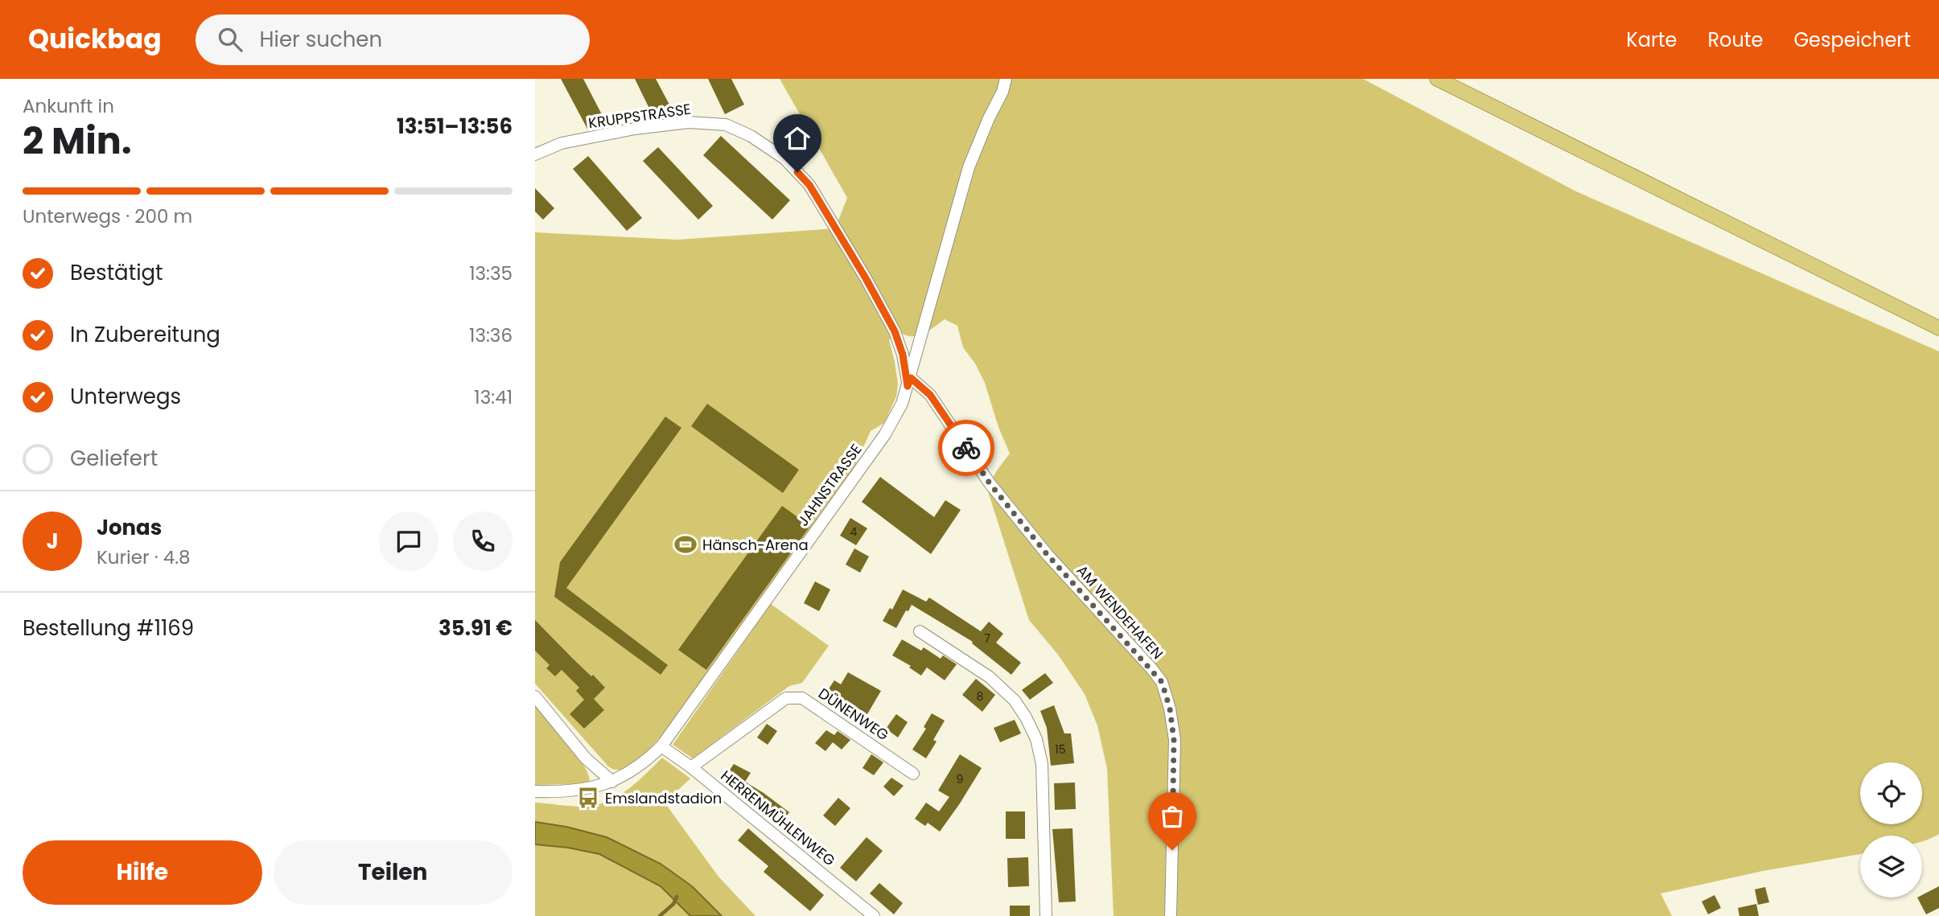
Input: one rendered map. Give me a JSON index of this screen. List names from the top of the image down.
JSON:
{
  "streets": {
    "street": [
      "KRUPPSTRASSE",
      "JAHNSTRASSE",
      "AM WENDEHAFEN",
      "DÜNENWEG",
      "HERRENMÜHLENWEG"
    ]
  },
  "crossings": [
    ["KRUPPSTRASSE", "JAHNSTRASSE"],
    ["KRUPPSTRASSE", "AM WENDEHAFEN"],
    ["JAHNSTRASSE", "AM WENDEHAFEN"],
    ["JAHNSTRASSE", "HERRENMÜHLENWEG"],
    ["DÜNENWEG", "HERRENMÜHLENWEG"]
  ],
  "places": {
    "sports": ["Hänsch-Arena"],
    "bus stop": ["Emslandstadion"]
  },
  "house_numbers": [
    "4",
    "7",
    "8",
    "15",
    "9"
  ],
  "page": {
    "header": "Quickbag",
    "search": "Hier suchen",
    "nav": ["Karte", "Route", "Gespeichert"],
    "heading": ["2 Min.", "Ankunft in", "13:51–13:56"],
    "panel": [
      "Jonas",
      "Kurier · 4.8",
      "Bestellung #1169",
      "35.91 €"
    ],
    "bar": "Unterwegs · 200 m",
    "list": [
      ["Bestätigt", "13:35"],
      ["In Zubereitung", "13:36"],
      ["Unterwegs", "13:41"],
      "Geliefert"
    ],
    "round": "J",
    "buttons": ["Hilfe", "Teilen"]
  }
}
